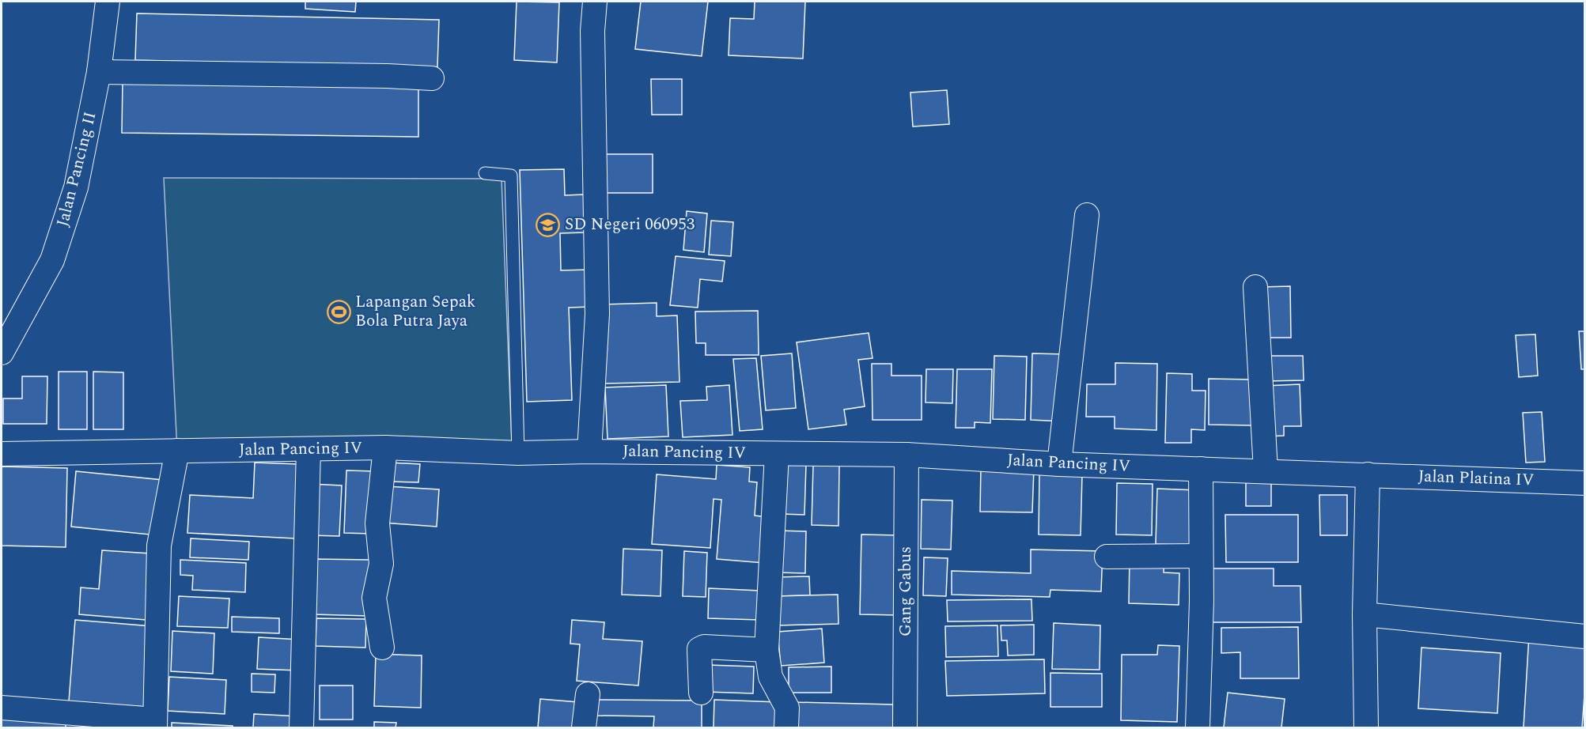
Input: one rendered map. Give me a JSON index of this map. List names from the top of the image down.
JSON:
{
  "streets": {
    "street": [
      "Jalan Pancing II",
      "Jalan Pancing IV",
      "Jalan Platina IV",
      "Gang Gabus"
    ]
  },
  "crossings": [
    ["Jalan Pancing IV", "Jalan Platina IV"],
    ["Jalan Pancing IV", "Gang Gabus"]
  ],
  "places": {
    "school or university": ["SD Negeri 060953"],
    "sports": ["Lapangan Sepak Bola Putra Jaya"]
  }
}
